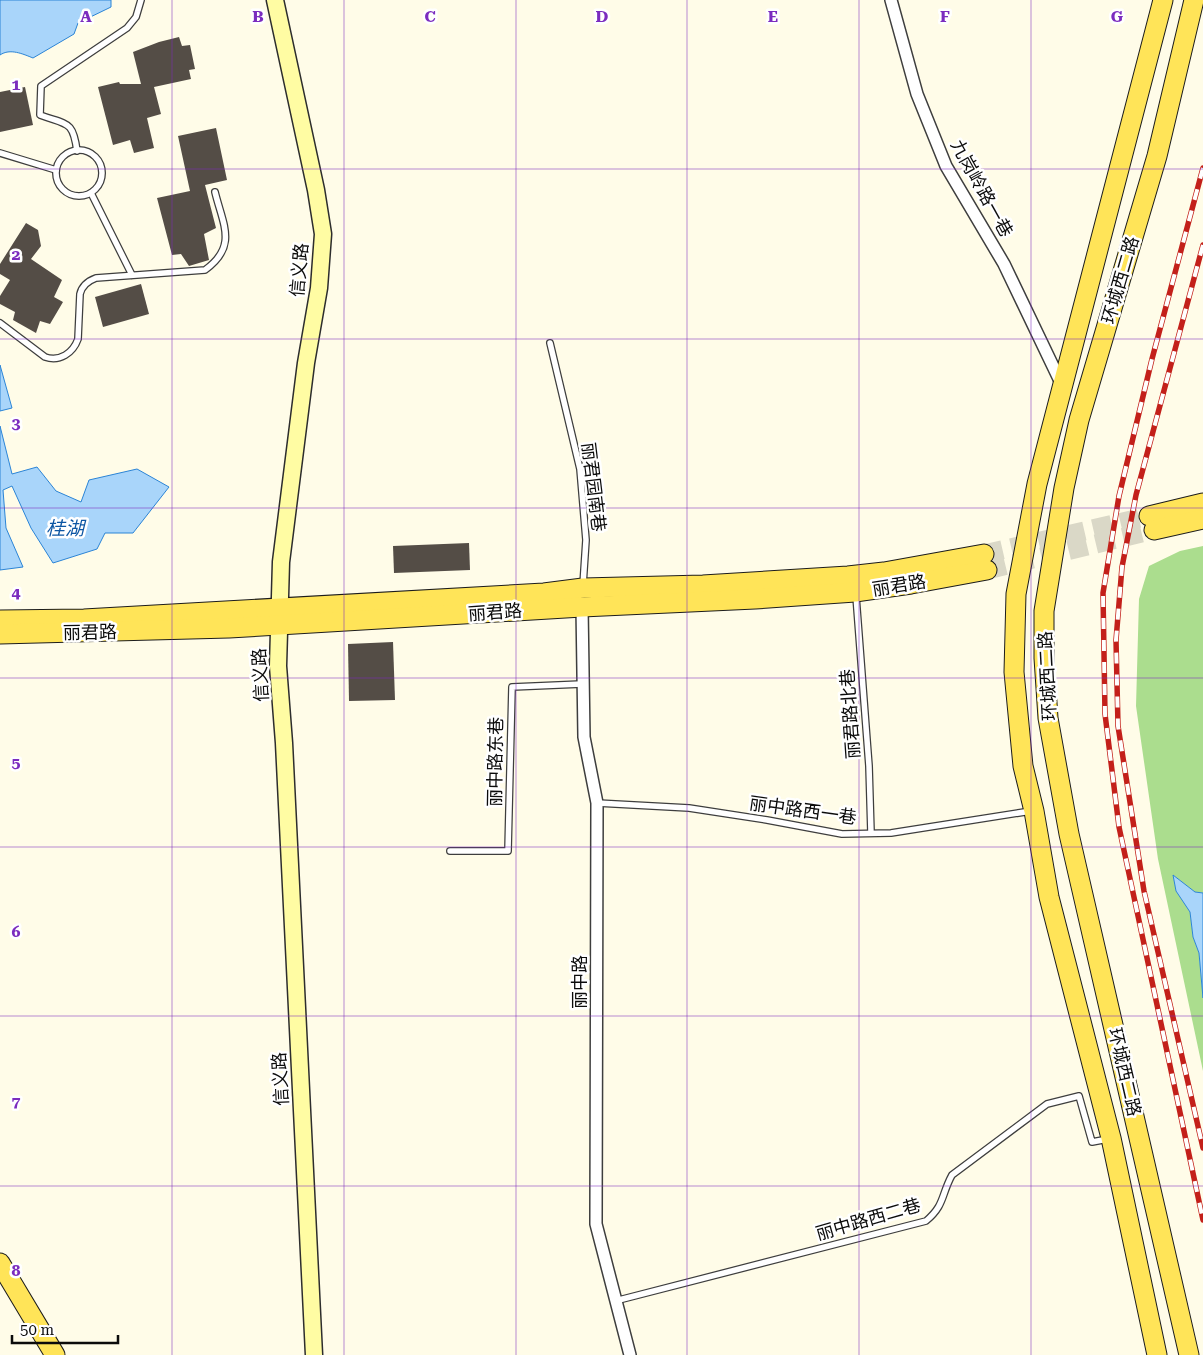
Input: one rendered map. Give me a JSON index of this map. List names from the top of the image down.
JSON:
{
  "streets": {
    "main road": ["环城西二路", "丽君路"],
    "street": ["九岗岭路一巷", "信义路", "丽中路"],
    "lane": [
      "丽君园南巷",
      "丽君路北巷",
      "丽中路东巷",
      "丽中路西一巷",
      "丽中路西二巷"
    ]
  },
  "crossings": [
    ["九岗岭路一巷", "环城西二路"],
    ["信义路", "丽君路"],
    ["环城西二路", "丽中路西一巷"],
    ["环城西二路", "丽中路西二巷"],
    ["丽君园南巷", "丽君路"],
    ["丽君园南巷", "丽中路"],
    ["丽君路", "丽君路北巷"],
    ["丽君路", "丽中路"],
    ["丽君路北巷", "丽中路西一巷"],
    ["丽中路东巷", "丽中路"],
    ["丽中路西一巷", "丽中路"],
    ["丽中路", "丽中路西二巷"]
  ],
  "water": ["桂湖"],
  "scale_bar": "50 m",
  "grid": {
    "columns": [
      "A",
      "B",
      "C",
      "D",
      "E",
      "F",
      "G"
    ],
    "rows": [
      "1",
      "2",
      "3",
      "4",
      "5",
      "6",
      "7",
      "8"
    ]
  }
}
